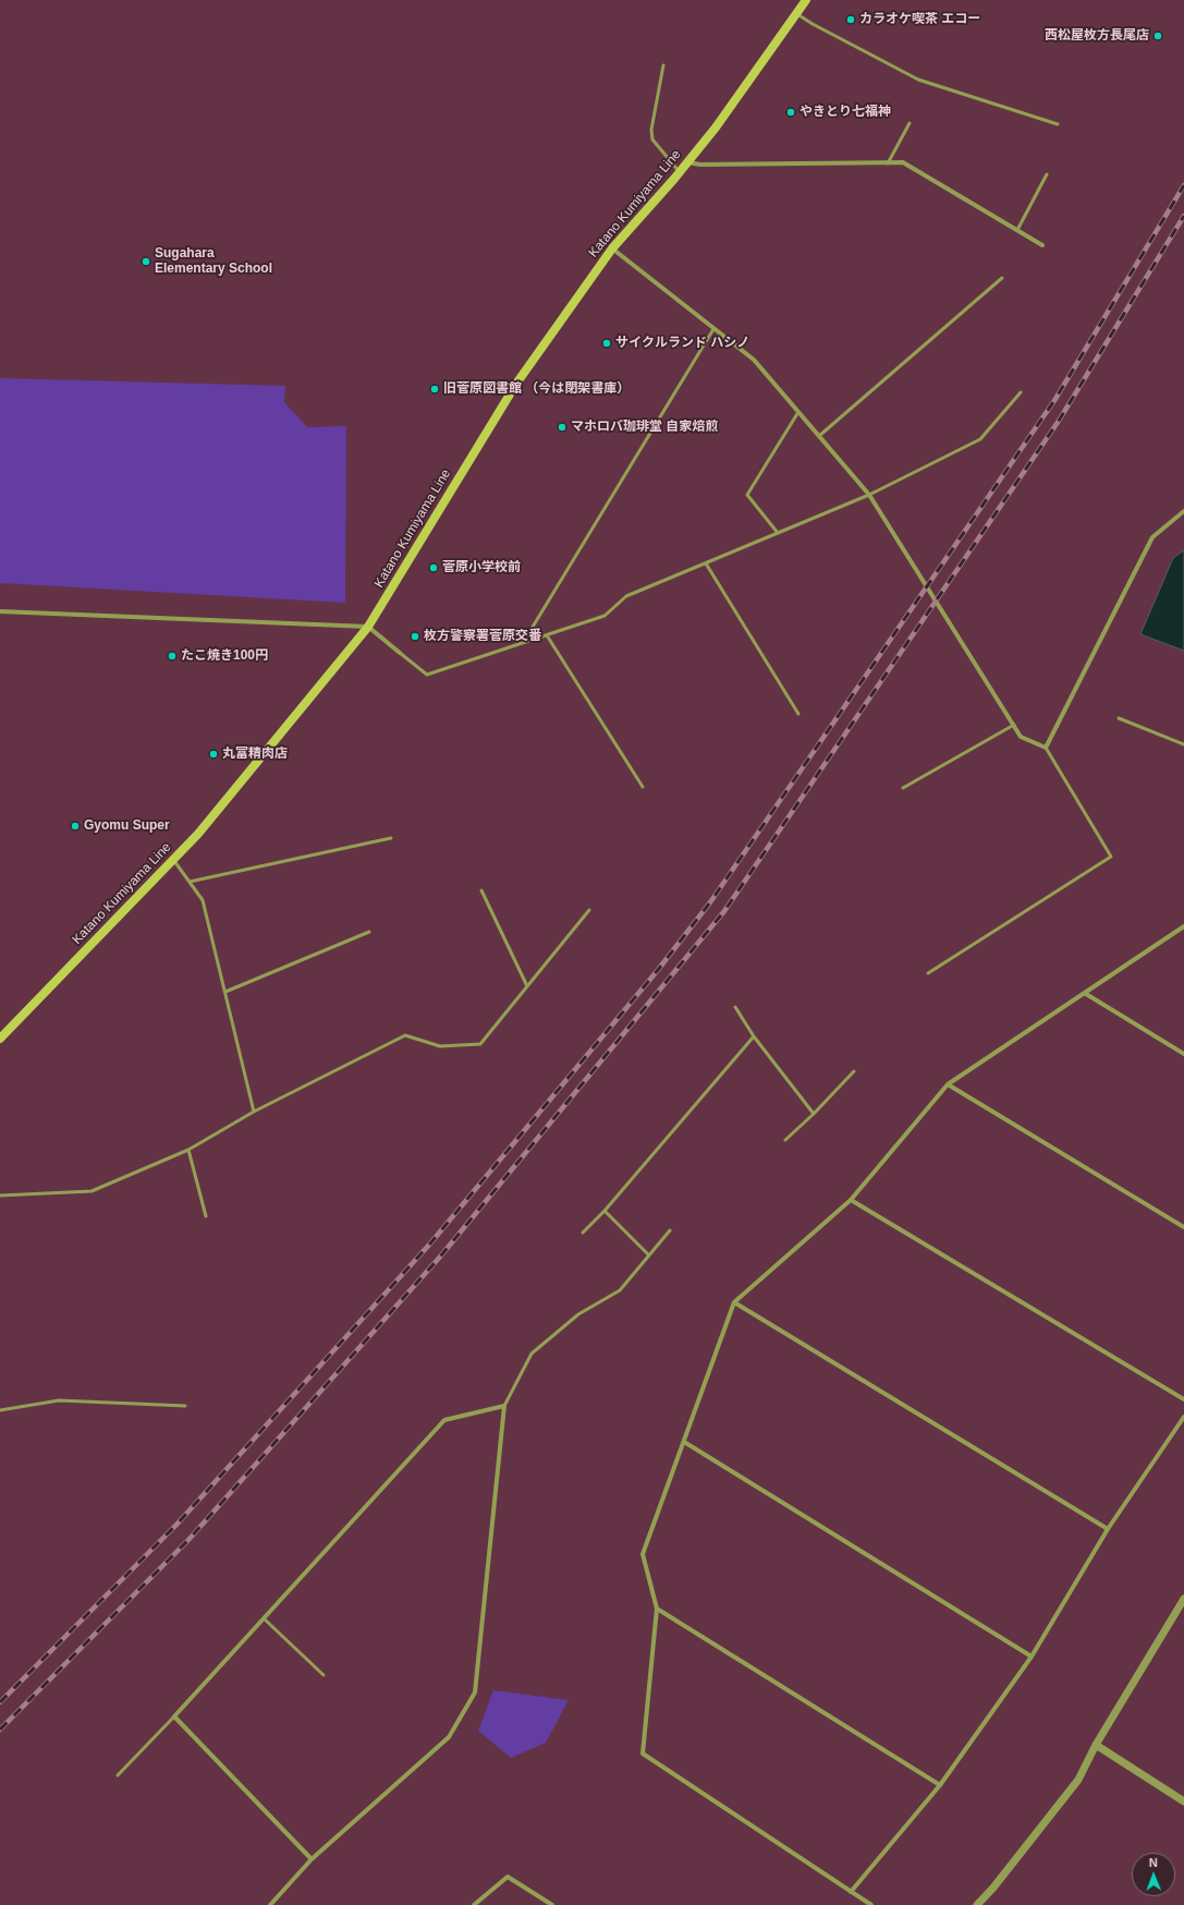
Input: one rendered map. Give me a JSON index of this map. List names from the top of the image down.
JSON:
{
  "streets": {
    "main road": ["Katano Kumiyama Line"]
  },
  "places": [
    "カラオケ喫茶 エコー",
    "西松屋枚方長尾店",
    "やきとり七福神",
    "Sugahara Elementary School",
    "サイクルランド ハシノ",
    "旧菅原図書館 （今は閉架書庫）",
    "マホロバ珈琲堂 自家焙煎",
    "菅原小学校前",
    "枚方警察署菅原交番",
    "たこ焼き100円",
    "丸富精肉店",
    "Gyomu Super"
  ],
  "north": "top"
}
